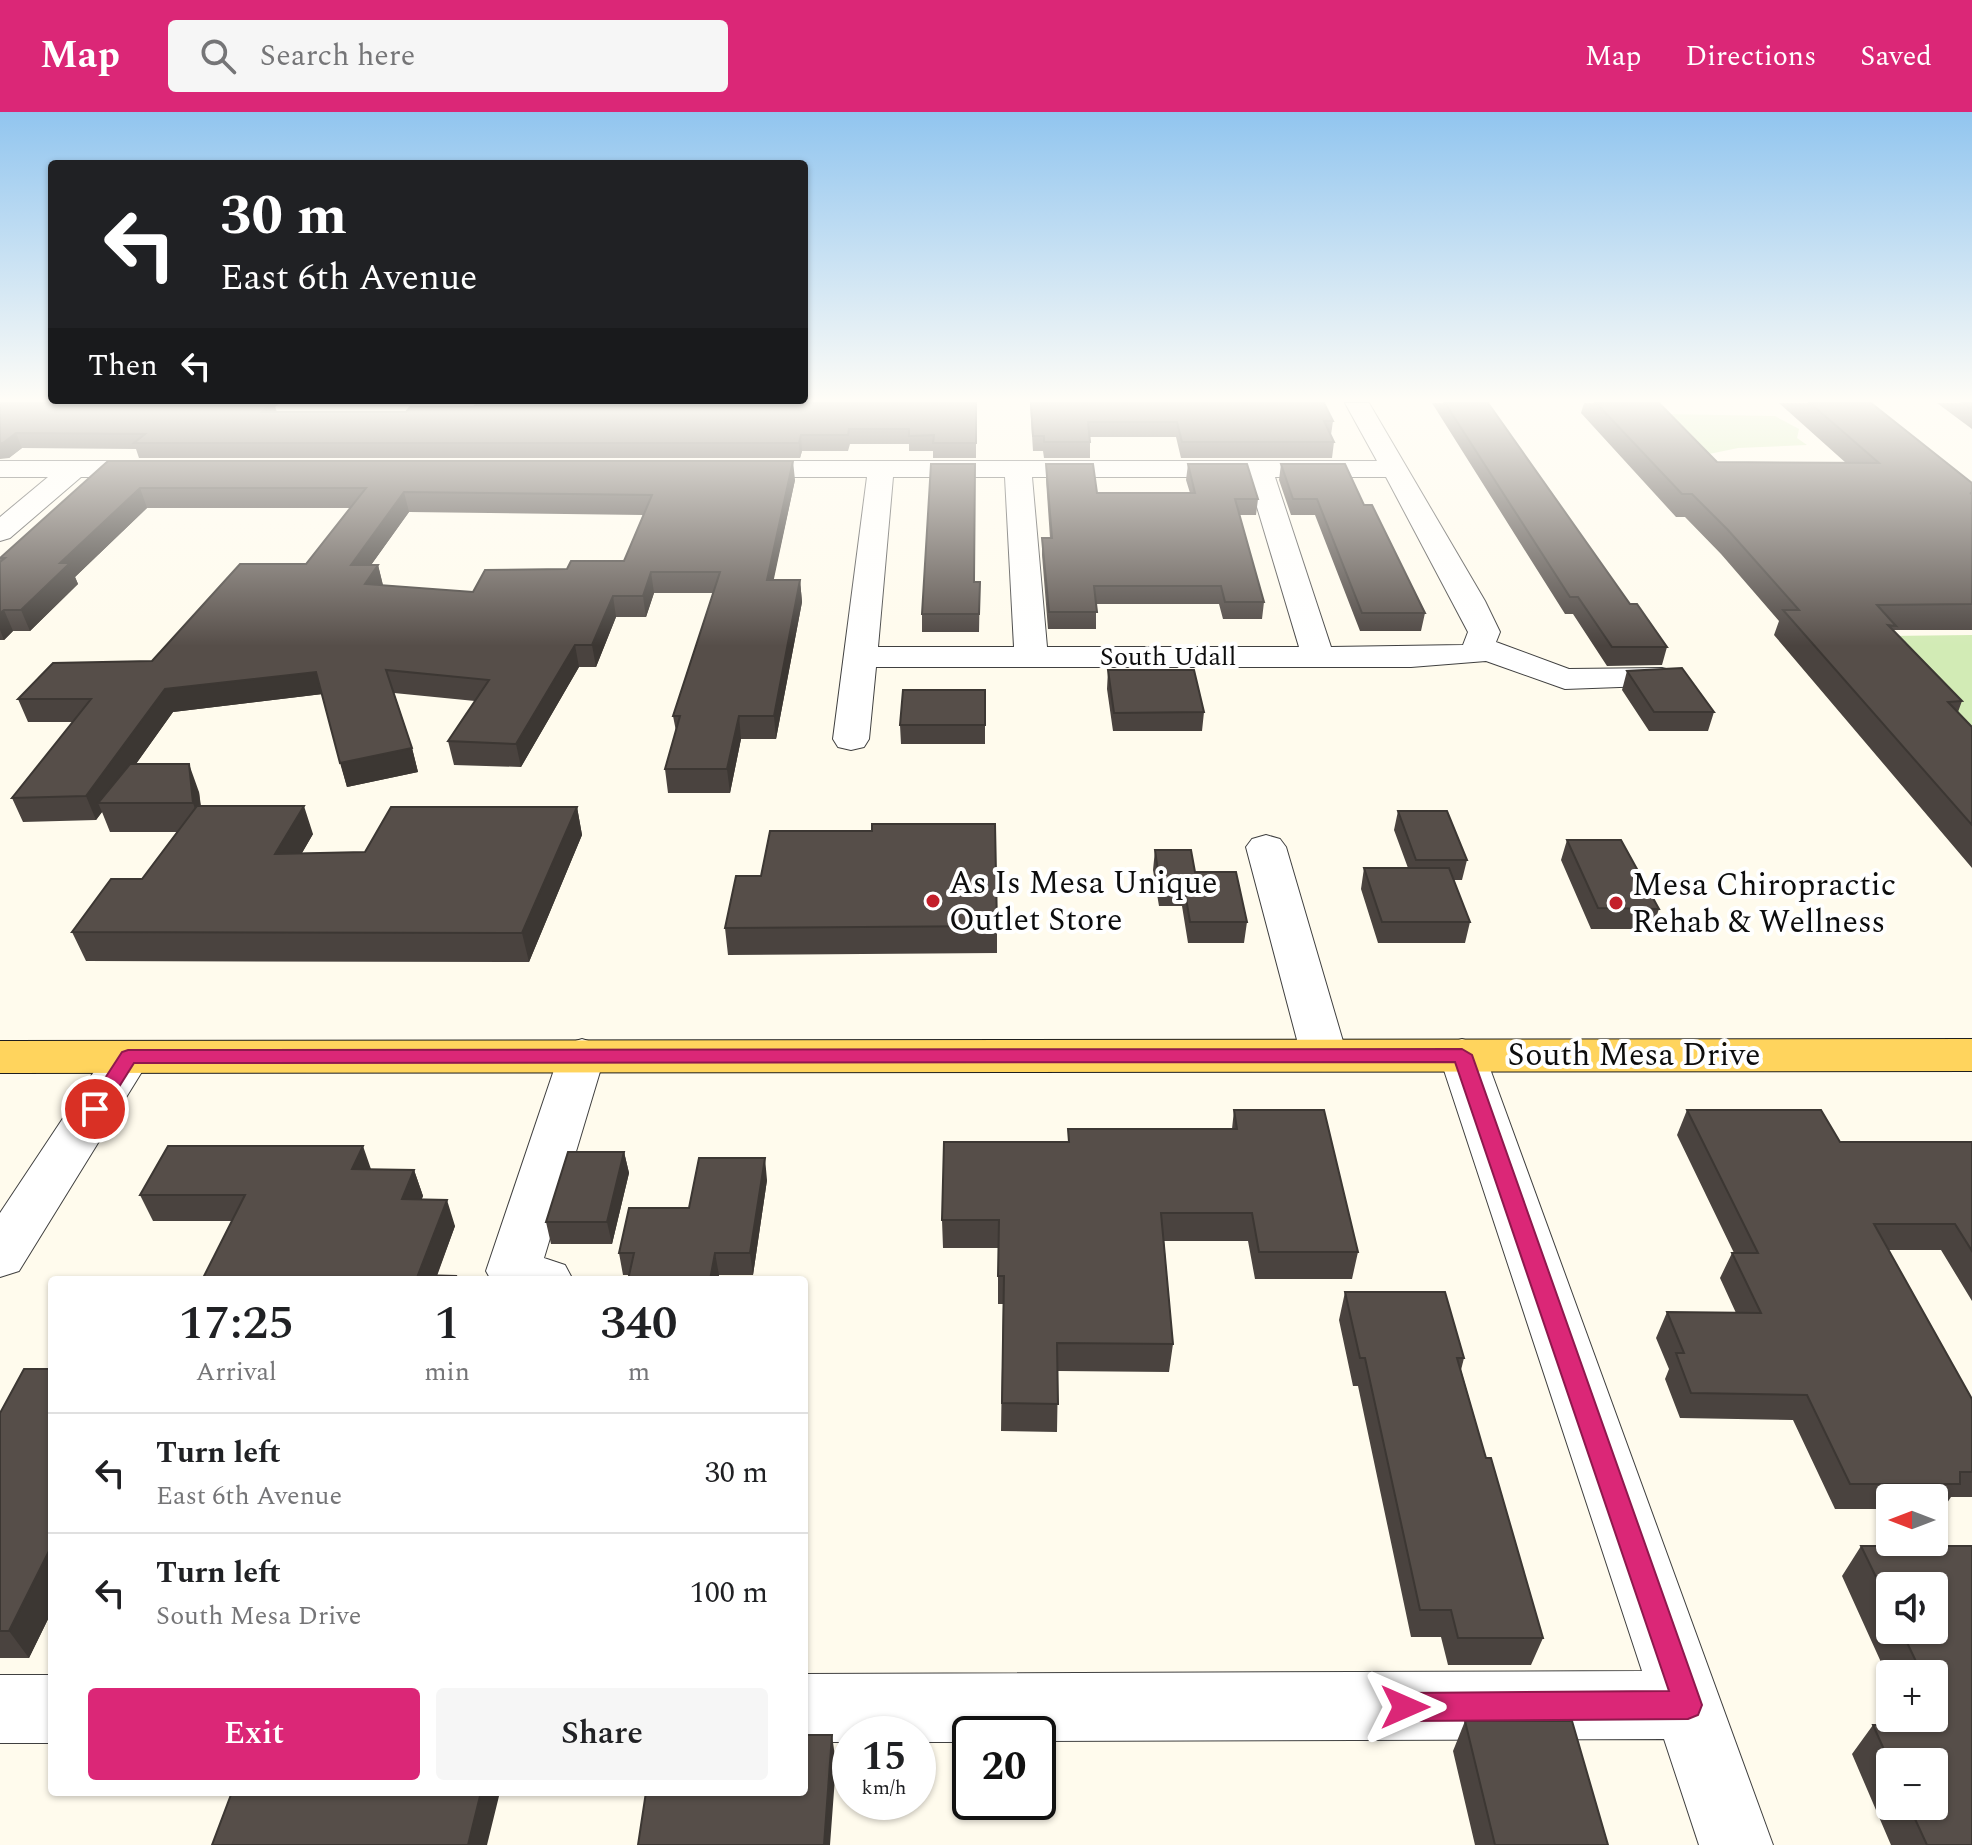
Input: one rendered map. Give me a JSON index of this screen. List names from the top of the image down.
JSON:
{
  "streets": {
    "main road": ["South Mesa Drive"],
    "street": ["South Udall"]
  },
  "places": ["As Is Mesa Unique Outlet Store", "Mesa Chiropractic Rehab & Wellness"],
  "north": "left",
  "page": {
    "header": "Map",
    "search": "Search here",
    "nav": ["Map", "Directions", "Saved"],
    "turn": ["30 m", "East 6th Avenue"],
    "then": "Then",
    "eta": [
      "17:25",
      "Arrival",
      "1",
      "min",
      "340",
      "m"
    ],
    "list": [
      {
        "name": "Turn left",
        "note": "East 6th Avenue",
        "value": "30 m"
      },
      {
        "name": "Turn left",
        "note": "South Mesa Drive",
        "value": "100 m"
      }
    ],
    "map_buttons": ["+", "−"],
    "buttons": ["Exit", "Share"],
    "speed": "15 km/h",
    "limit": "20"
  }
}
